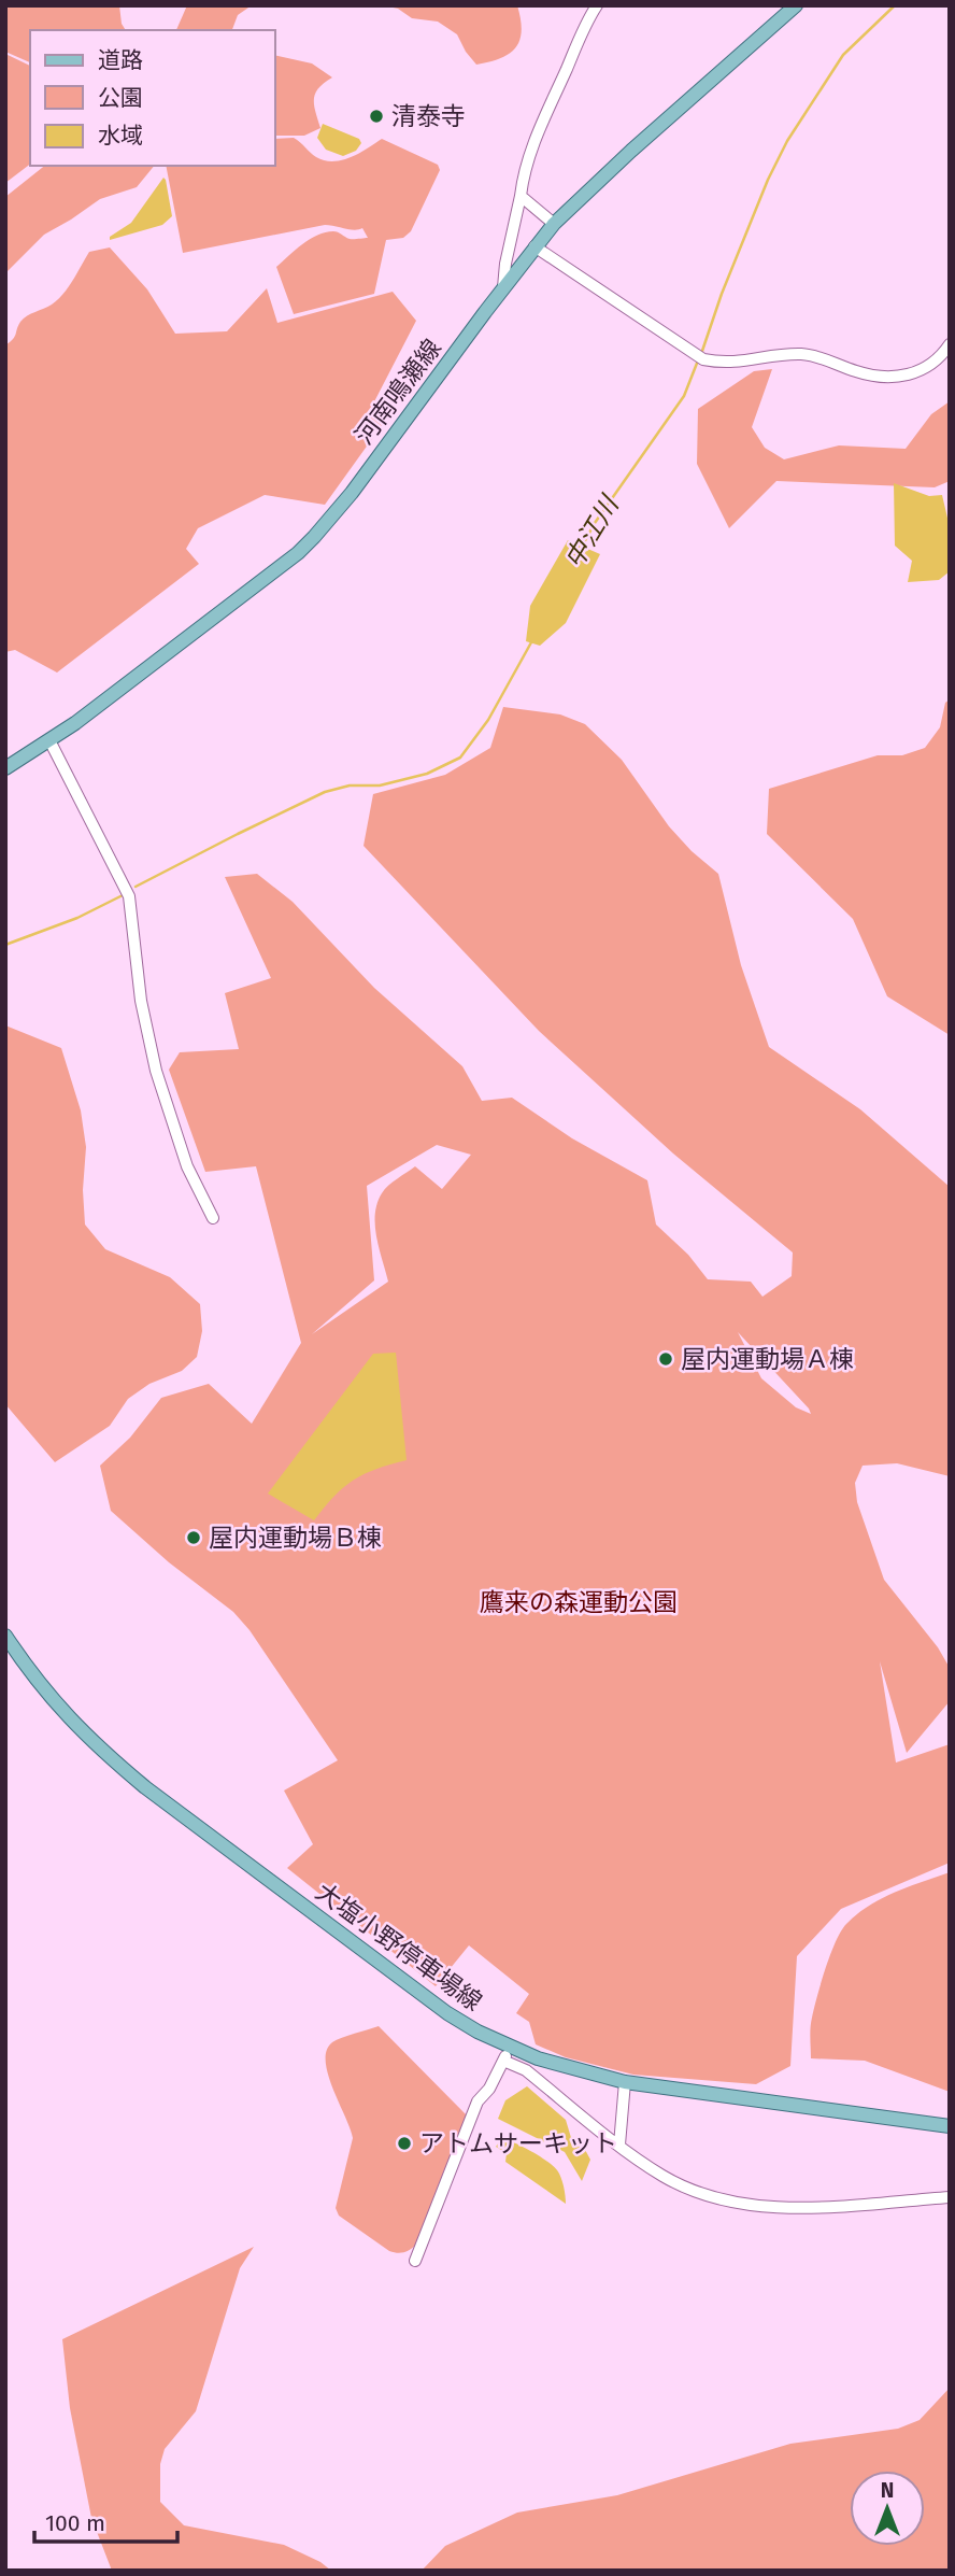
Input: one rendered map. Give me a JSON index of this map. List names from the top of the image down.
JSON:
{
  "streets": {
    "main road": ["河南鳴瀬線", "大塩小野停車場線"]
  },
  "water": ["中江川"],
  "parks": ["鷹来の森運動公園"],
  "places": [
    "清泰寺",
    "屋内運動場Ａ棟",
    "屋内運動場Ｂ棟",
    "アトムサーキット"
  ],
  "legend": ["道路", "公園", "水域"],
  "scale_bar": "100 m",
  "north": "top"
}
